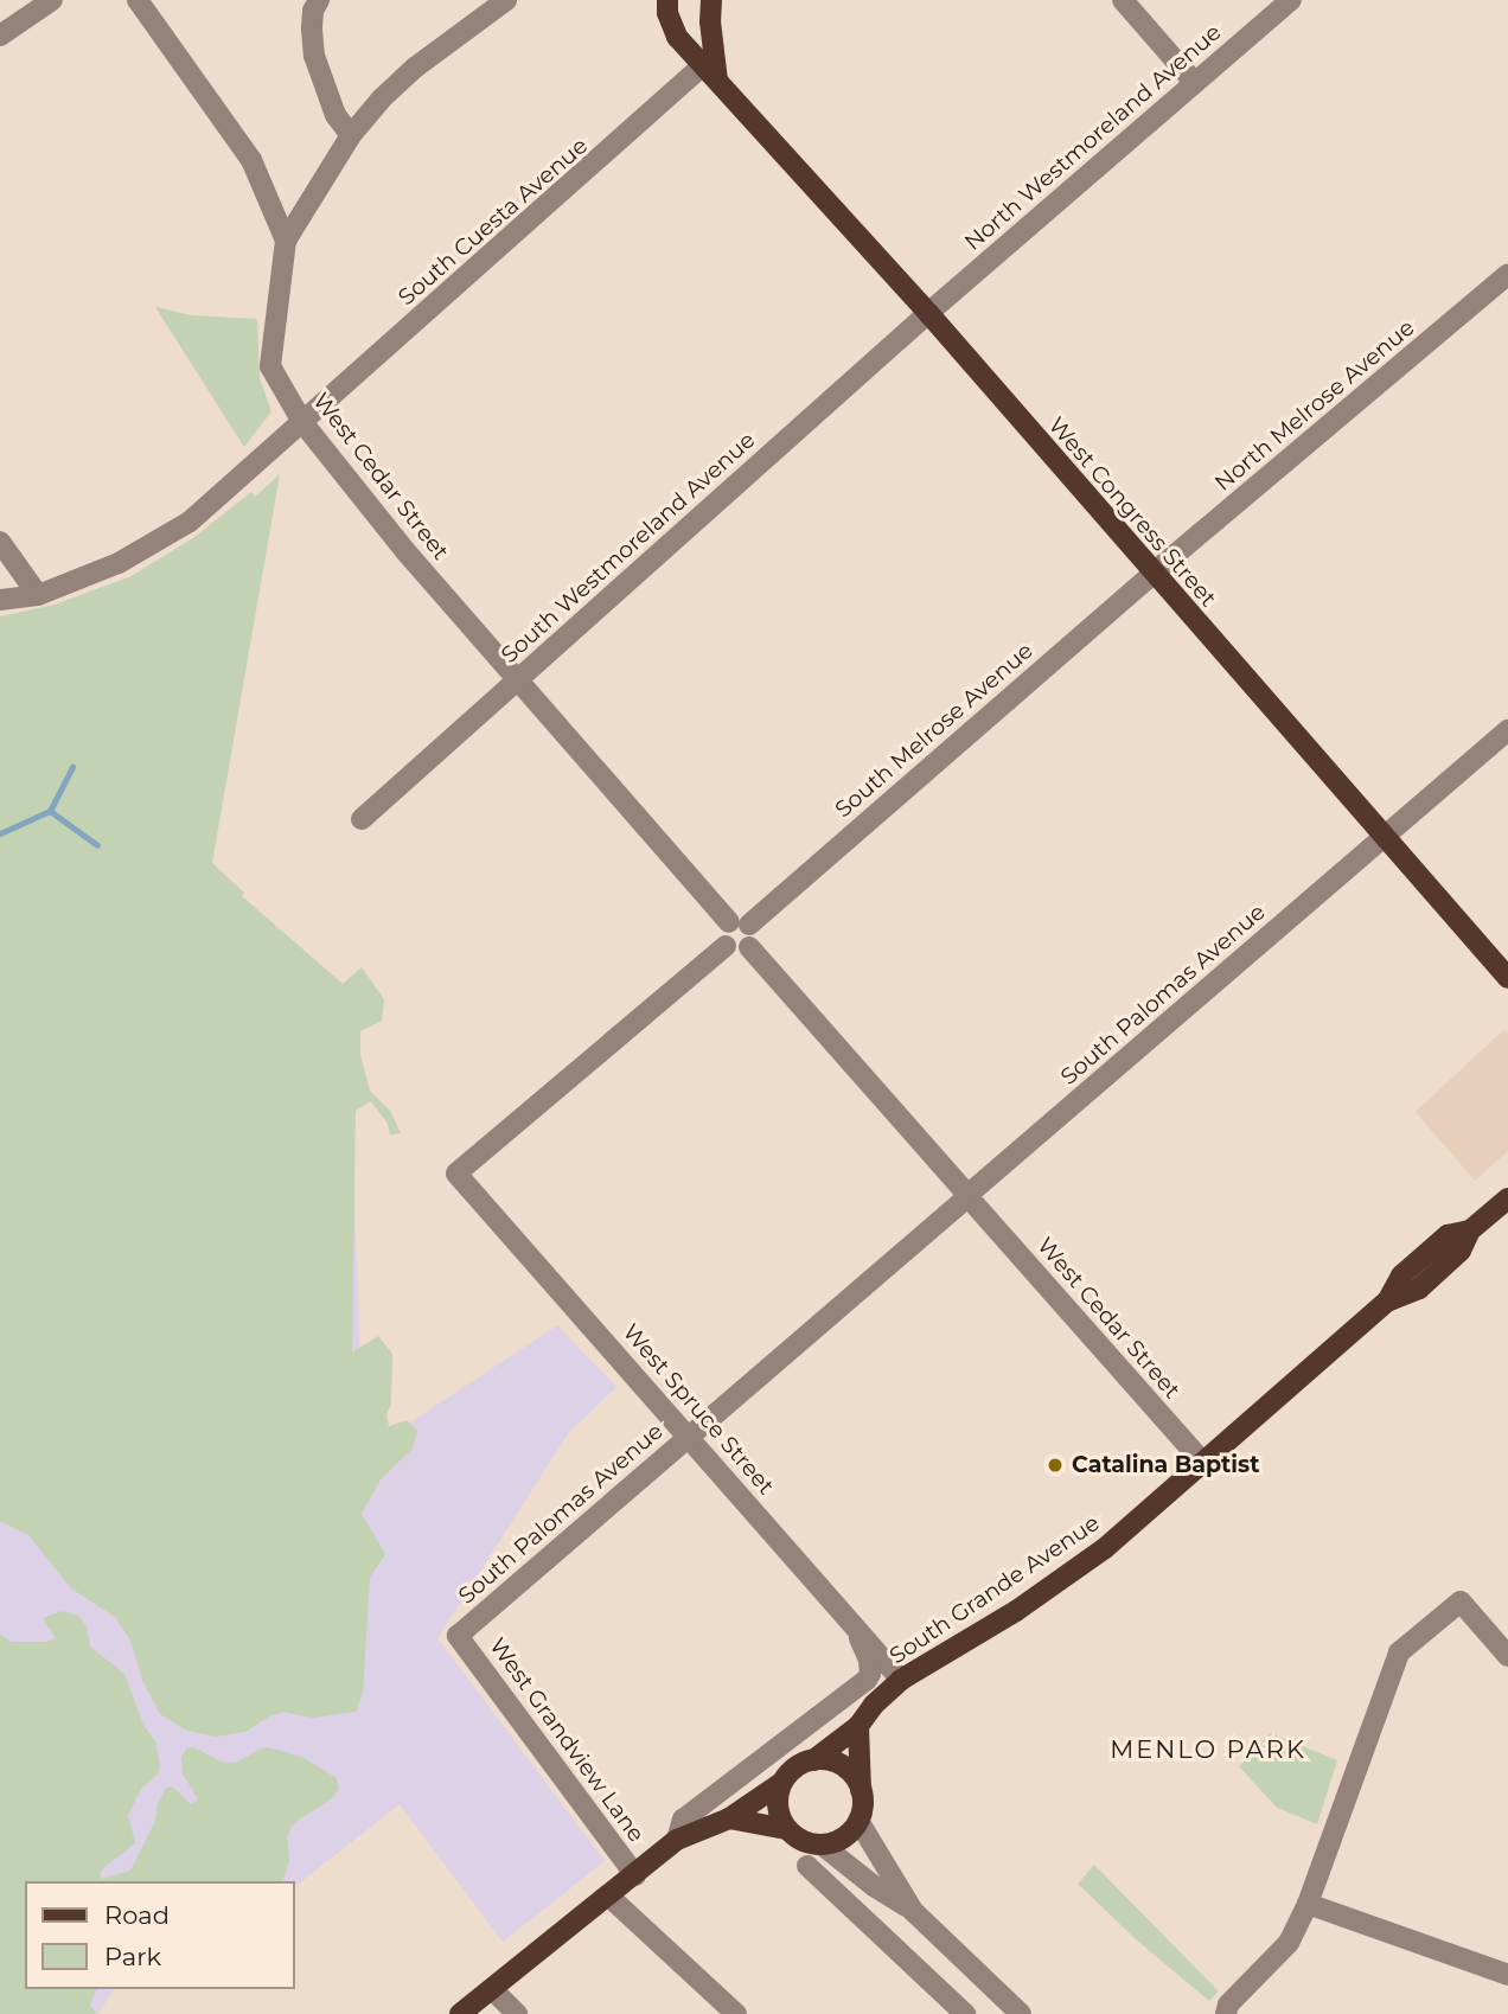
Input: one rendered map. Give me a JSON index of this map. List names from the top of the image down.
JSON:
{
  "streets": {
    "main road": ["West Congress Street", "South Grande Avenue"],
    "street": [
      "North Westmoreland Avenue",
      "South Cuesta Avenue",
      "North Melrose Avenue",
      "West Cedar Street",
      "South Westmoreland Avenue",
      "South Melrose Avenue",
      "South Palomas Avenue",
      "West Spruce Street",
      "West Grandview Lane"
    ]
  },
  "crossings": [
    ["North Westmoreland Avenue", "West Congress Street"],
    ["North Westmoreland Avenue", "South Westmoreland Avenue"],
    ["South Cuesta Avenue", "West Cedar Street"],
    ["South Cuesta Avenue", "West Congress Street"],
    ["North Melrose Avenue", "West Congress Street"],
    ["North Melrose Avenue", "South Melrose Avenue"],
    ["West Cedar Street", "South Westmoreland Avenue"],
    ["West Cedar Street", "South Melrose Avenue"],
    ["West Cedar Street", "South Palomas Avenue"],
    ["West Cedar Street", "West Spruce Street"],
    ["West Cedar Street", "South Grande Avenue"],
    ["West Congress Street", "South Westmoreland Avenue"],
    ["West Congress Street", "South Melrose Avenue"],
    ["West Congress Street", "South Palomas Avenue"],
    ["South Melrose Avenue", "West Spruce Street"],
    ["South Palomas Avenue", "West Spruce Street"],
    ["South Palomas Avenue", "West Grandview Lane"],
    ["West Spruce Street", "South Grande Avenue"]
  ],
  "districts": ["MENLO PARK"],
  "places": ["Catalina Baptist"],
  "legend": ["Road", "Park"]
}
